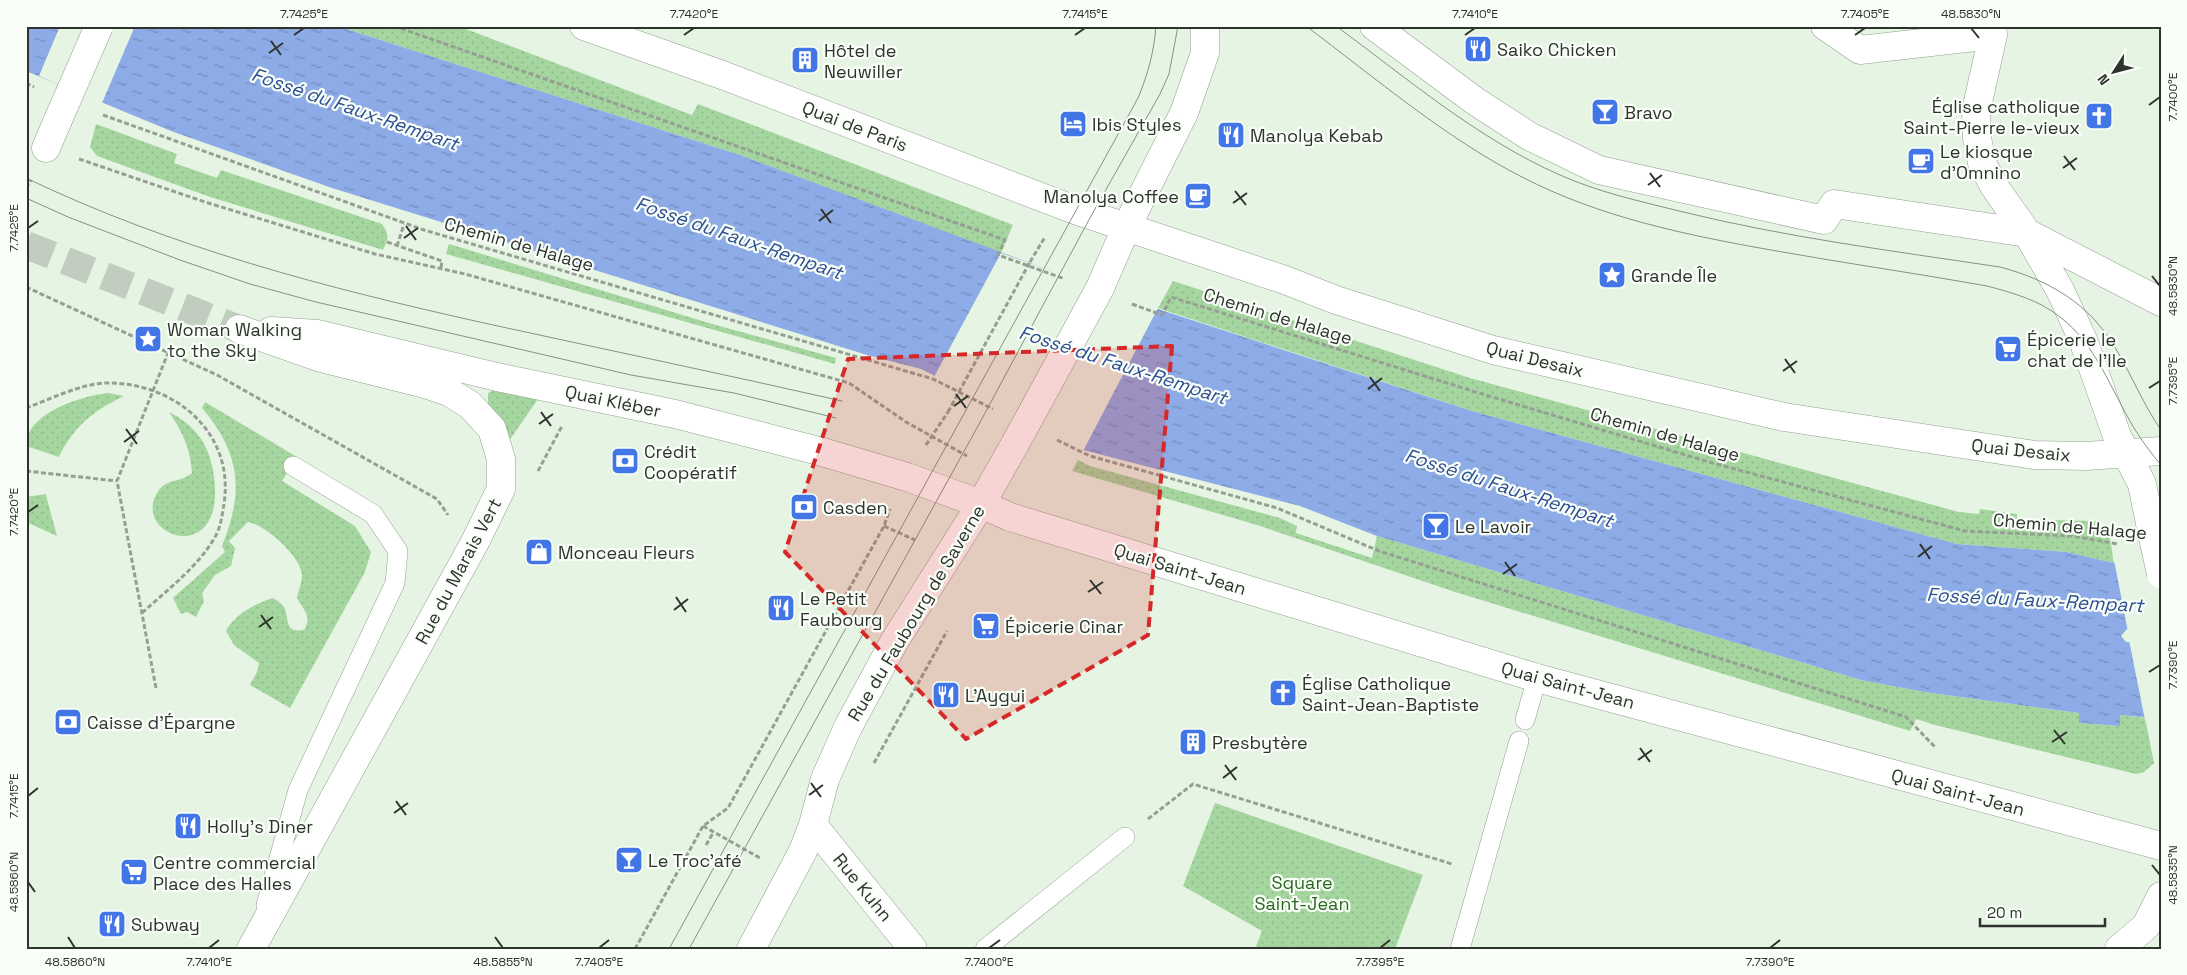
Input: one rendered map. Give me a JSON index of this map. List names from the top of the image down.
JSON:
{
  "streets": {
    "street": [
      "Quai de Paris",
      "Quai Desaix",
      "Quai Kléber",
      "Quai Saint-Jean",
      "Rue du Marais Vert",
      "Rue du Faubourg de Saverne",
      "Rue Kuhn"
    ],
    "path": ["Chemin de Halage"]
  },
  "crossings": [
    ["Quai de Paris", "Quai Desaix"],
    ["Quai de Paris", "Rue du Faubourg de Saverne"],
    ["Quai Desaix", "Rue du Faubourg de Saverne"],
    ["Quai Kléber", "Quai Saint-Jean"],
    ["Quai Kléber", "Rue du Marais Vert"],
    ["Quai Kléber", "Rue du Faubourg de Saverne"],
    ["Quai Saint-Jean", "Rue du Faubourg de Saverne"],
    ["Rue du Faubourg de Saverne", "Rue Kuhn"]
  ],
  "water": ["Fossé du Faux-Rempart"],
  "parks": ["Square Saint-Jean"],
  "places": {
    "restaurant": [
      "Saiko Chicken",
      "Manolya Kebab",
      "Le Petit Faubourg",
      "L’Aygui",
      "Holly’s Diner",
      "Subway"
    ],
    "building": ["Hôtel de Neuwiller", "Presbytère"],
    "bar": ["Bravo", "Le Lavoir", "Le Troc'afé"],
    "church": ["Église catholique Saint-Pierre le-vieux", "Église Catholique Saint-Jean-Baptiste"],
    "hotel": ["Ibis Styles"],
    "cafe": ["Le kiosque d'Omnino", "Manolya Coffee"],
    "place": ["Grande Île", "Woman Walking to the Sky"],
    "supermarket": ["Épicerie le chat de l'Ile", "Épicerie Cinar", "Centre commercial Place des Halles"],
    "bank": ["Crédit Coopératif", "Casden", "Caisse d'Épargne"],
    "shop": ["Monceau Fleurs"]
  },
  "scale_bar": "20 m",
  "north": "bottom left",
  "coordinates": [
    "7.7425°E",
    "7.7420°E",
    "7.7415°E",
    "7.7410°E",
    "7.7405°E",
    "48.5830°N",
    "7.7400°E",
    "7.7395°E",
    "7.7390°E",
    "48.5835°N",
    "48.5860°N",
    "48.5855°N"
  ]
}
